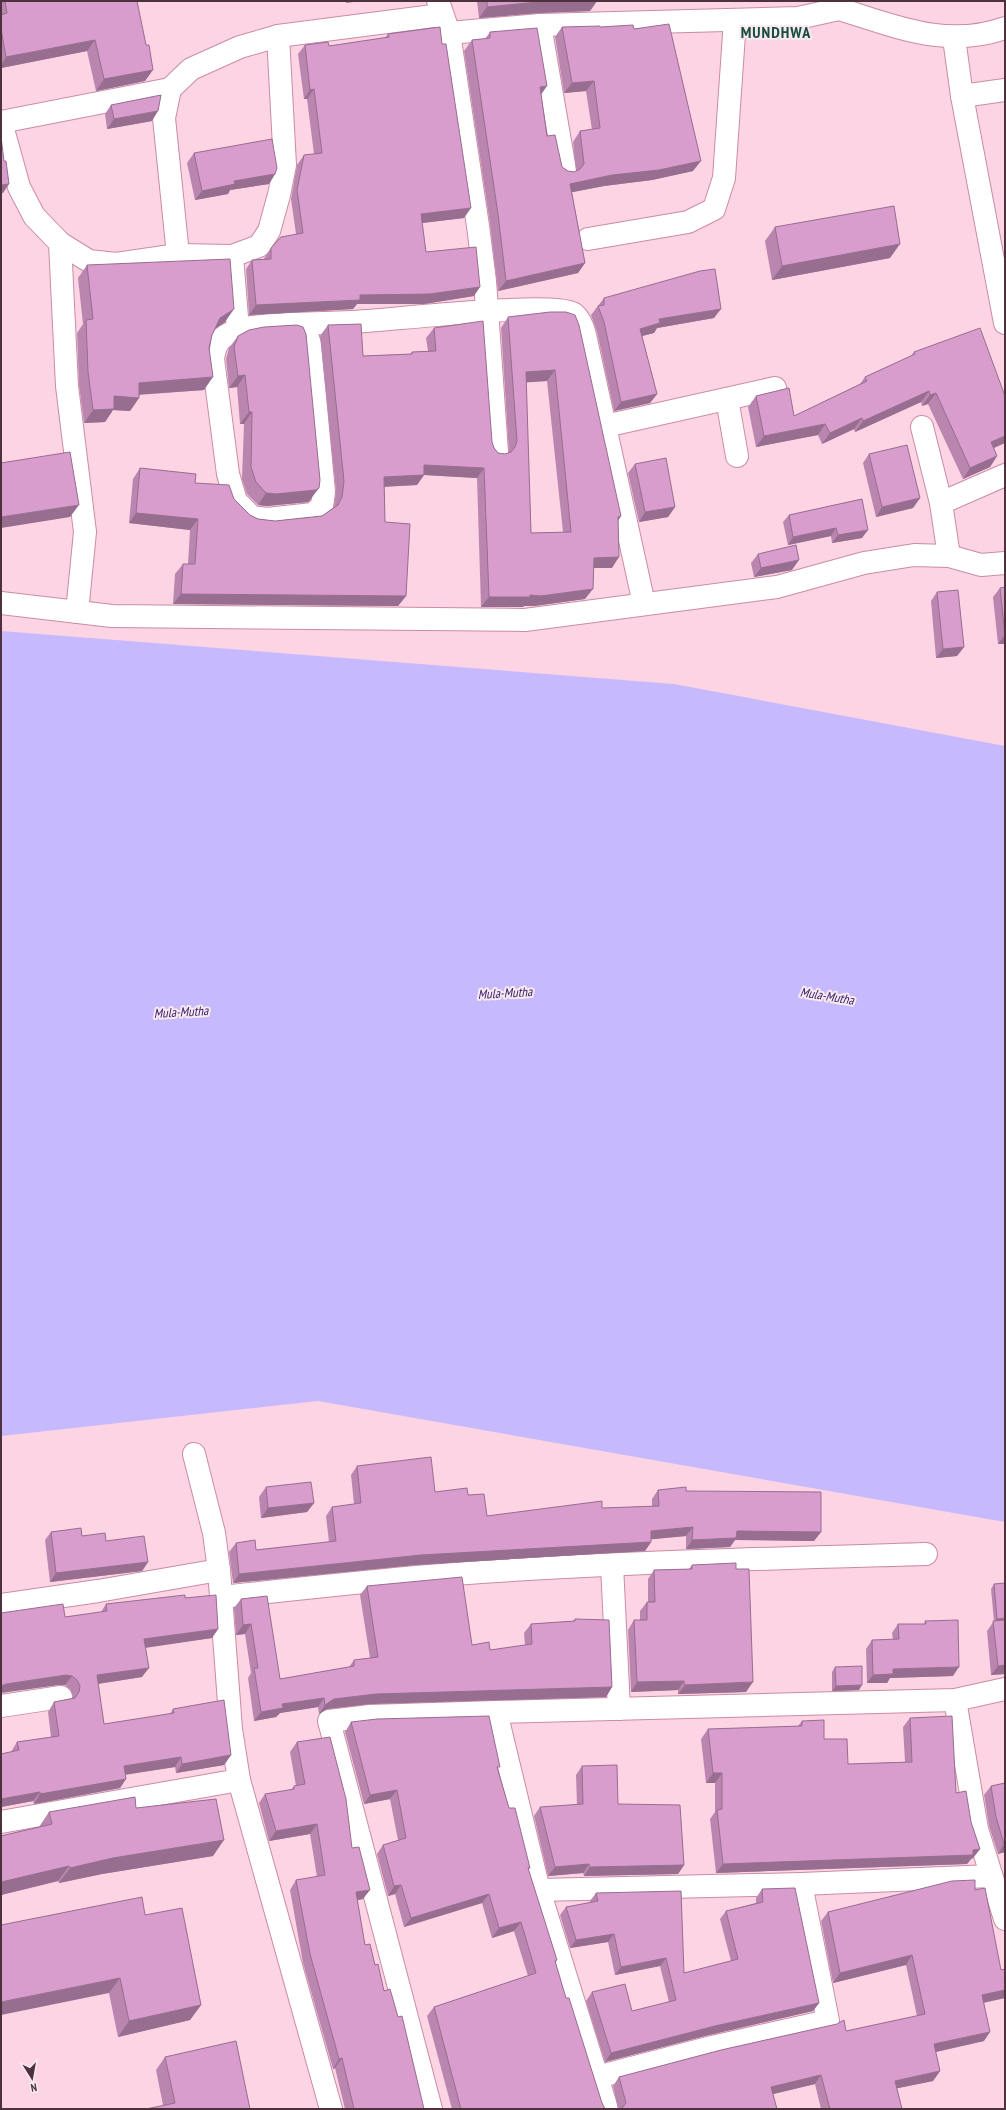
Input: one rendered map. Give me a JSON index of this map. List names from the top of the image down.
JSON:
{
  "districts": ["MUNDHWA"],
  "water": ["Mula-Mutha"],
  "north": "bottom"
}
